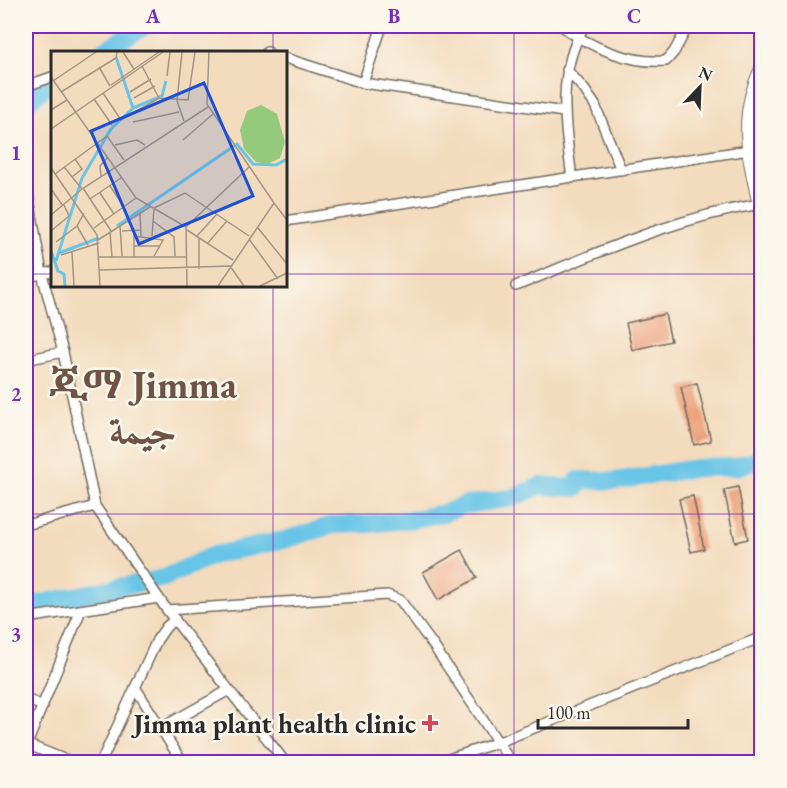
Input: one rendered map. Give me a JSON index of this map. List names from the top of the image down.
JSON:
{
  "districts": ["ጂማ Jimma جيمة"],
  "places": {
    "health": ["Jimma plant health clinic"]
  },
  "scale_bar": "100 m",
  "north": "top right",
  "grid": {
    "columns": ["A", "B", "C"],
    "rows": ["1", "2", "3"]
  }
}
